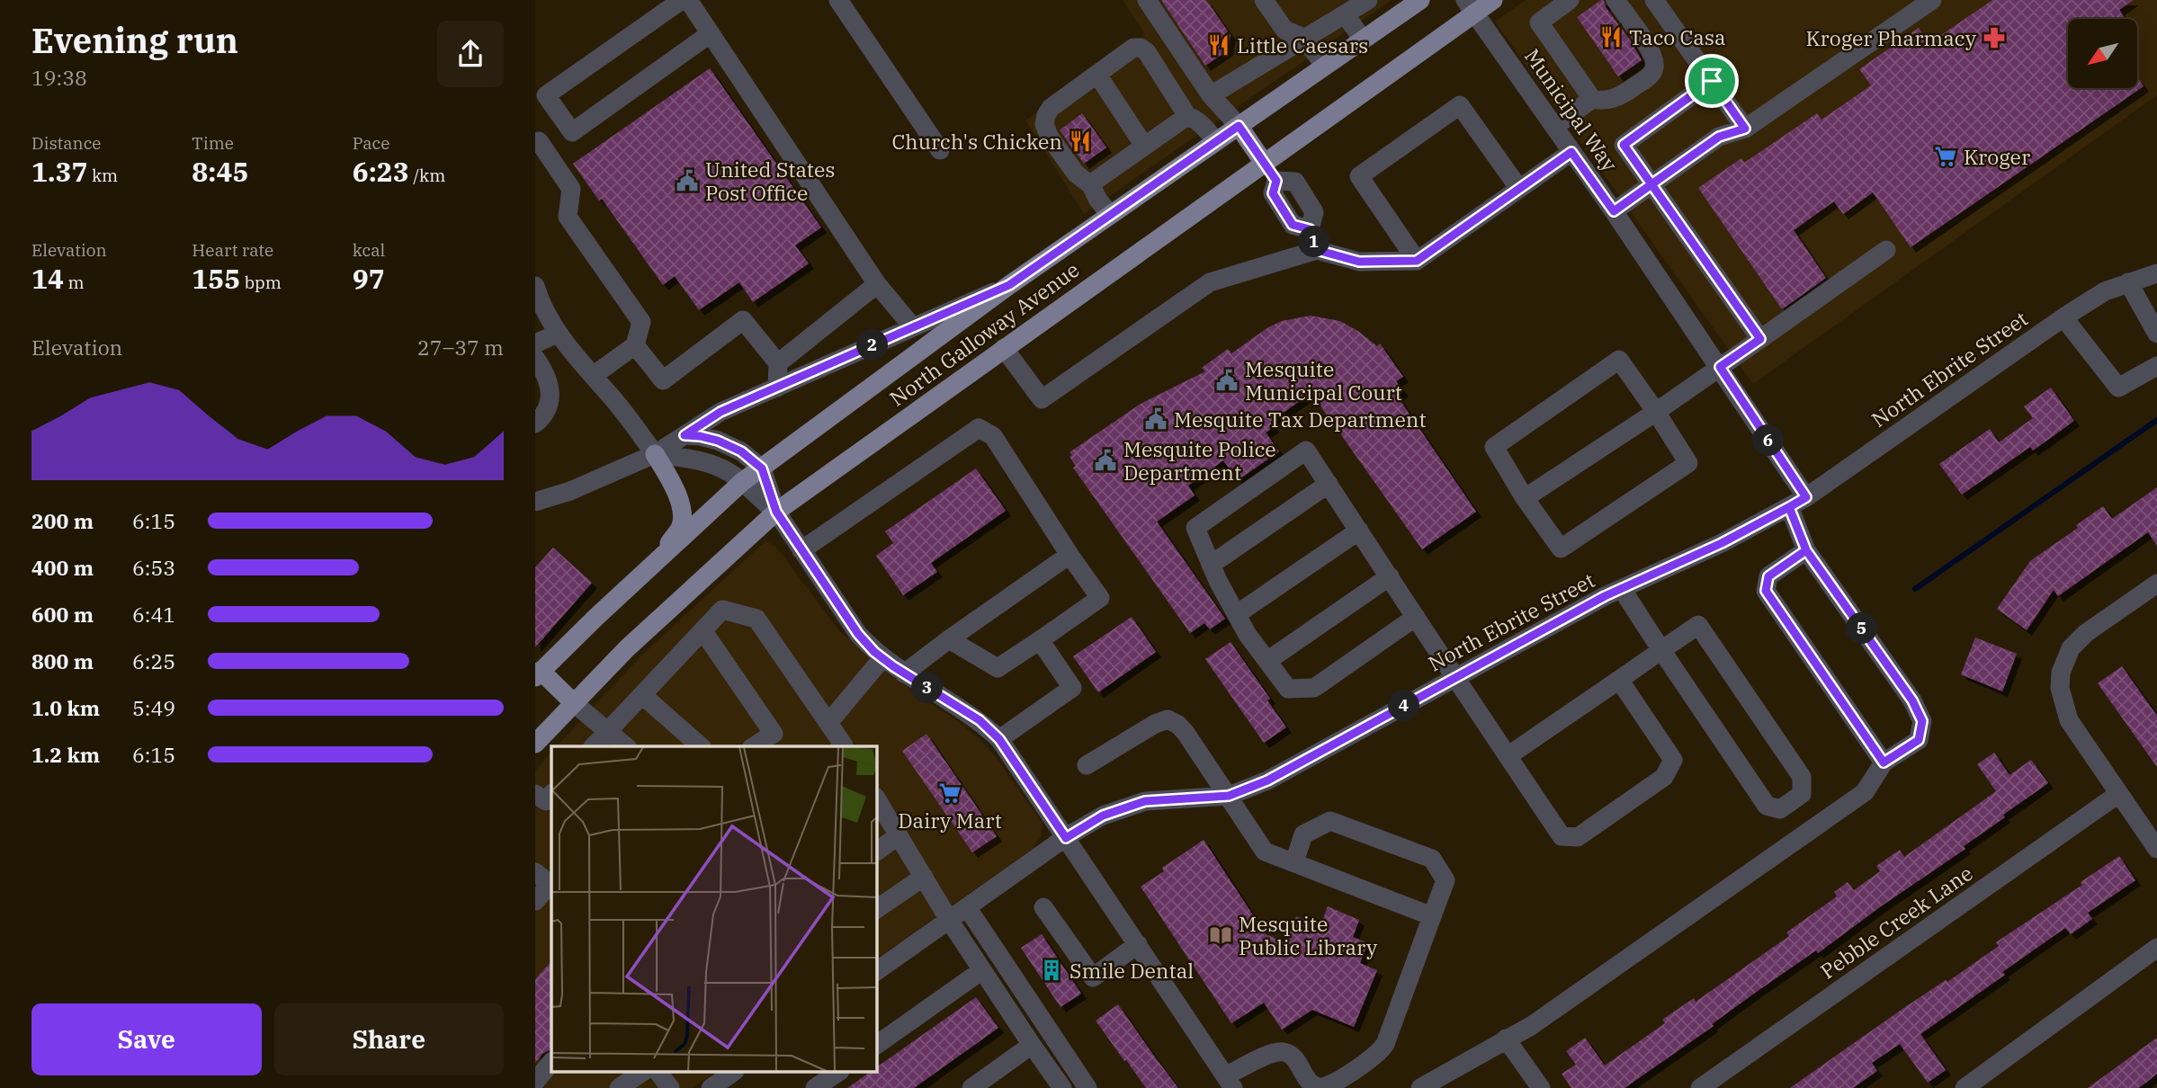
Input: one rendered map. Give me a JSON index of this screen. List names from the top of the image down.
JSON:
{
  "streets": {
    "main road": ["North Galloway Avenue"],
    "street": ["Municipal Way", "North Ebrite Street", "Pebble Creek Lane"]
  },
  "crossings": [
    ["Municipal Way", "North Galloway Avenue"],
    ["Municipal Way", "North Ebrite Street"]
  ],
  "places": {
    "restaurant": ["Taco Casa", "Little Caesars", "Church's Chicken"],
    "pharmacy": ["Kroger Pharmacy"],
    "supermarket": ["Kroger", "Dairy Mart"],
    "public building": [
      "United States Post Office",
      "Mesquite Municipal Court",
      "Mesquite Tax Department",
      "Mesquite Police Department"
    ],
    "library": ["Mesquite Public Library"],
    "building": ["Smile Dental"]
  },
  "north": "bottom left",
  "page": {
    "heading": ["Evening run", "19:38"],
    "stats": [
      ["Distance", "1.37 km"],
      ["Time", "8:45"],
      ["Pace", "6:23 /km"],
      ["Elevation", "14 m"],
      ["Heart rate", "155 bpm"],
      ["kcal", "97"]
    ],
    "pins": [
      "1",
      "2",
      "6",
      "5",
      "3",
      "4"
    ],
    "chart": ["Elevation", "27–37 m"],
    "list": [
      {
        "name": "200 m",
        "note": "6:15"
      },
      {
        "name": "400 m",
        "note": "6:53"
      },
      {
        "name": "600 m",
        "note": "6:41"
      },
      {
        "name": "800 m",
        "note": "6:25"
      },
      {
        "name": "1.0 km",
        "note": "5:49"
      },
      {
        "name": "1.2 km",
        "note": "6:15"
      }
    ],
    "buttons": ["Save", "Share"]
  }
}
